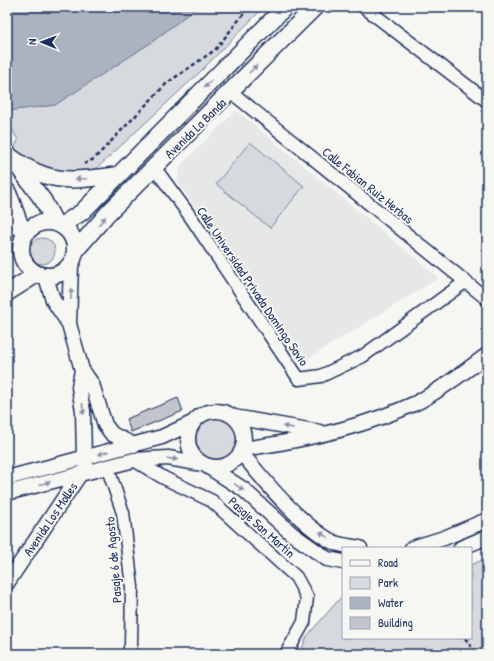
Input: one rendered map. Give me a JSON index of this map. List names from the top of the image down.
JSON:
{
  "streets": {
    "main road": ["Avenida La Banda"],
    "street": [
      "Calle Fabian Ruiz Herbas",
      "Calle Universidad Privada Domingo Savio",
      "Avenida Los Molles",
      "Pasaje San Martin",
      "Pasaje 6 de Agosto"
    ]
  },
  "crossings": [
    ["Avenida La Banda", "Calle Fabian Ruiz Herbas"],
    ["Avenida La Banda", "Calle Universidad Privada Domingo Savio"],
    ["Avenida La Banda", "Avenida Los Molles"],
    ["Calle Fabian Ruiz Herbas", "Calle Universidad Privada Domingo Savio"]
  ],
  "legend": [
    "Road",
    "Park",
    "Water",
    "Building"
  ],
  "north": "left"
}
